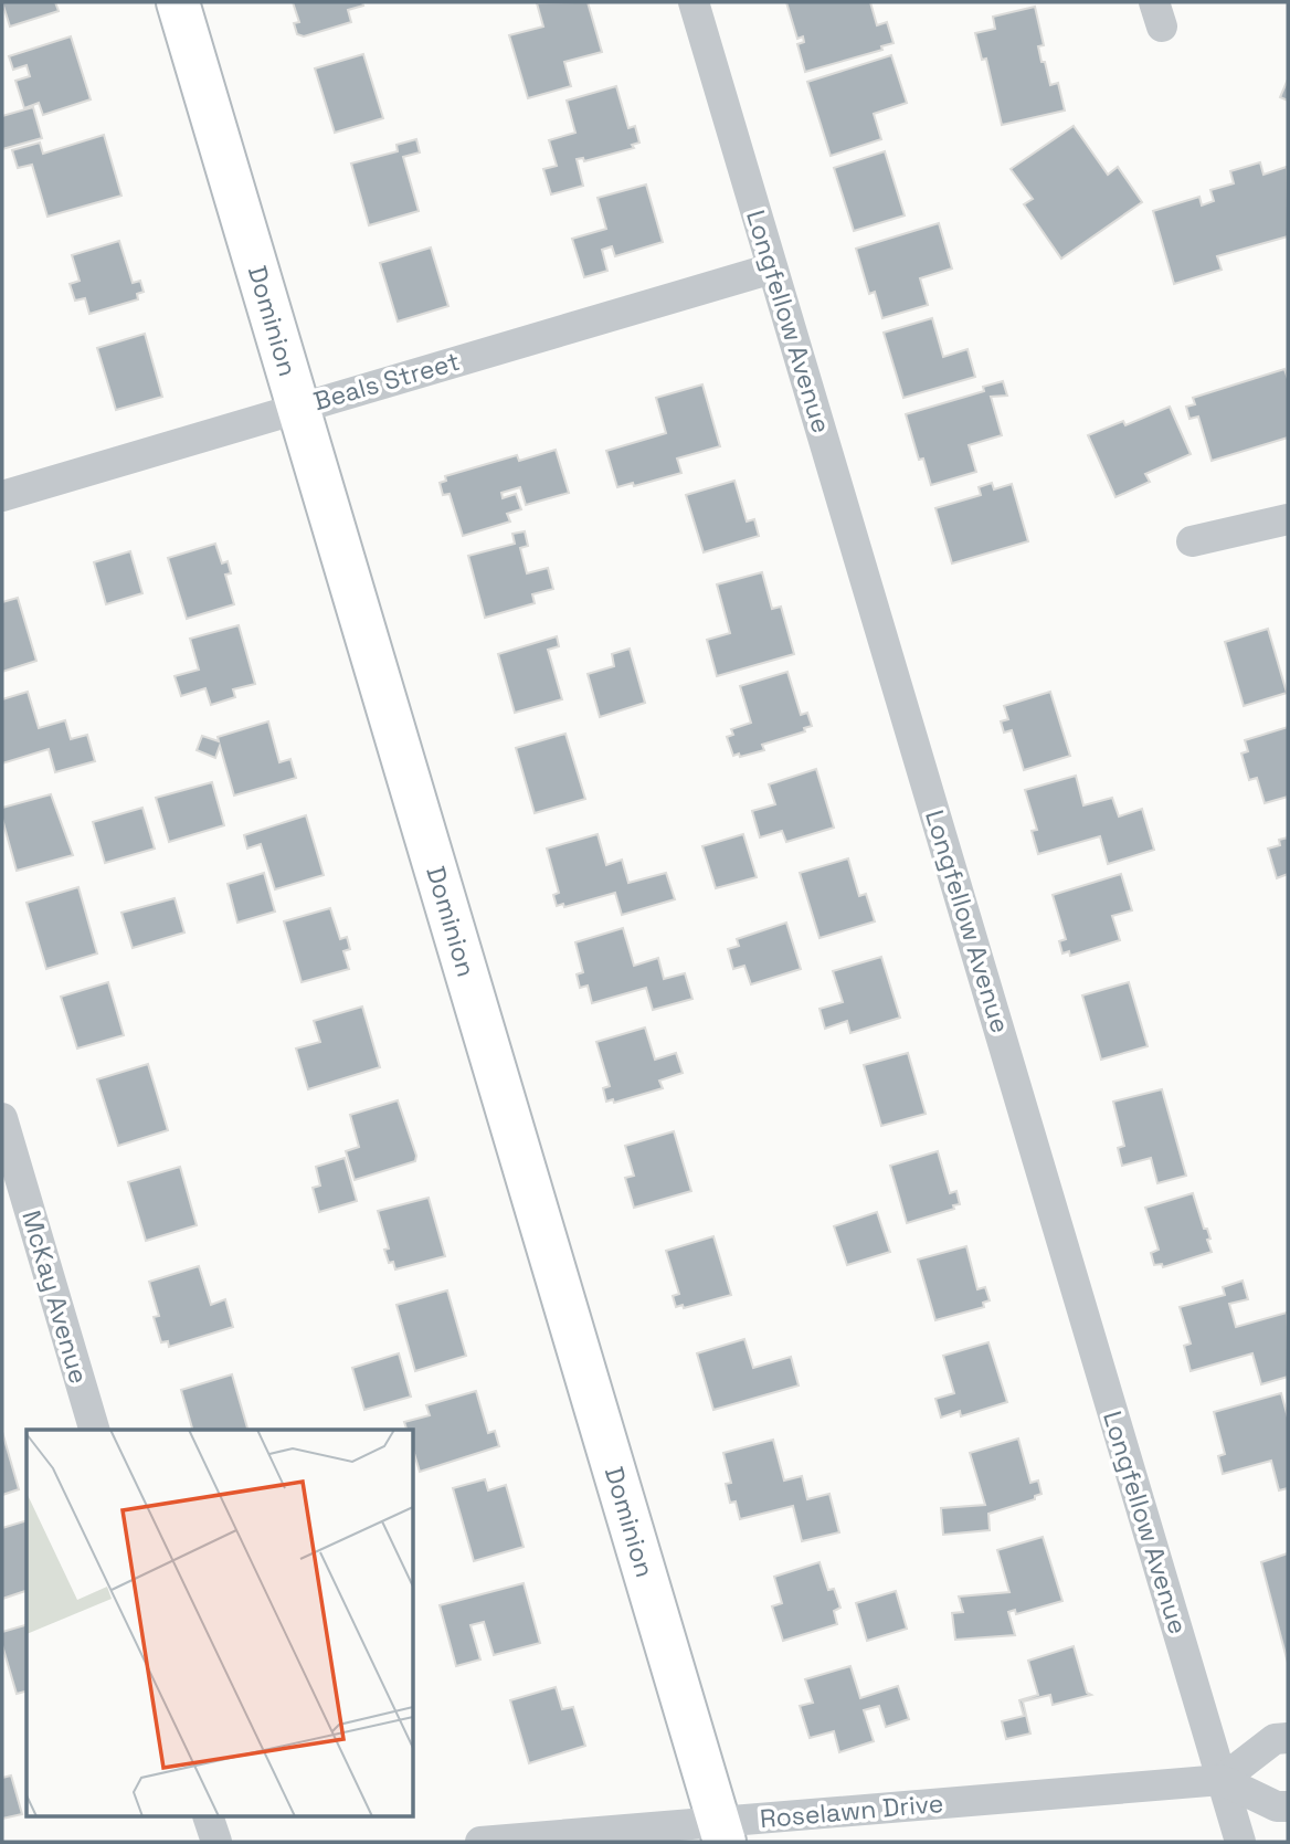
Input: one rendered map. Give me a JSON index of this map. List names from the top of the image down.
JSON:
{
  "streets": {
    "street": [
      "Dominion",
      "Longfellow Avenue",
      "Beals Street",
      "McKay Avenue",
      "Roselawn Drive"
    ]
  },
  "crossings": [
    ["Dominion", "Beals Street"],
    ["Dominion", "Roselawn Drive"],
    ["Longfellow Avenue", "Beals Street"],
    ["Longfellow Avenue", "Roselawn Drive"]
  ]
}
